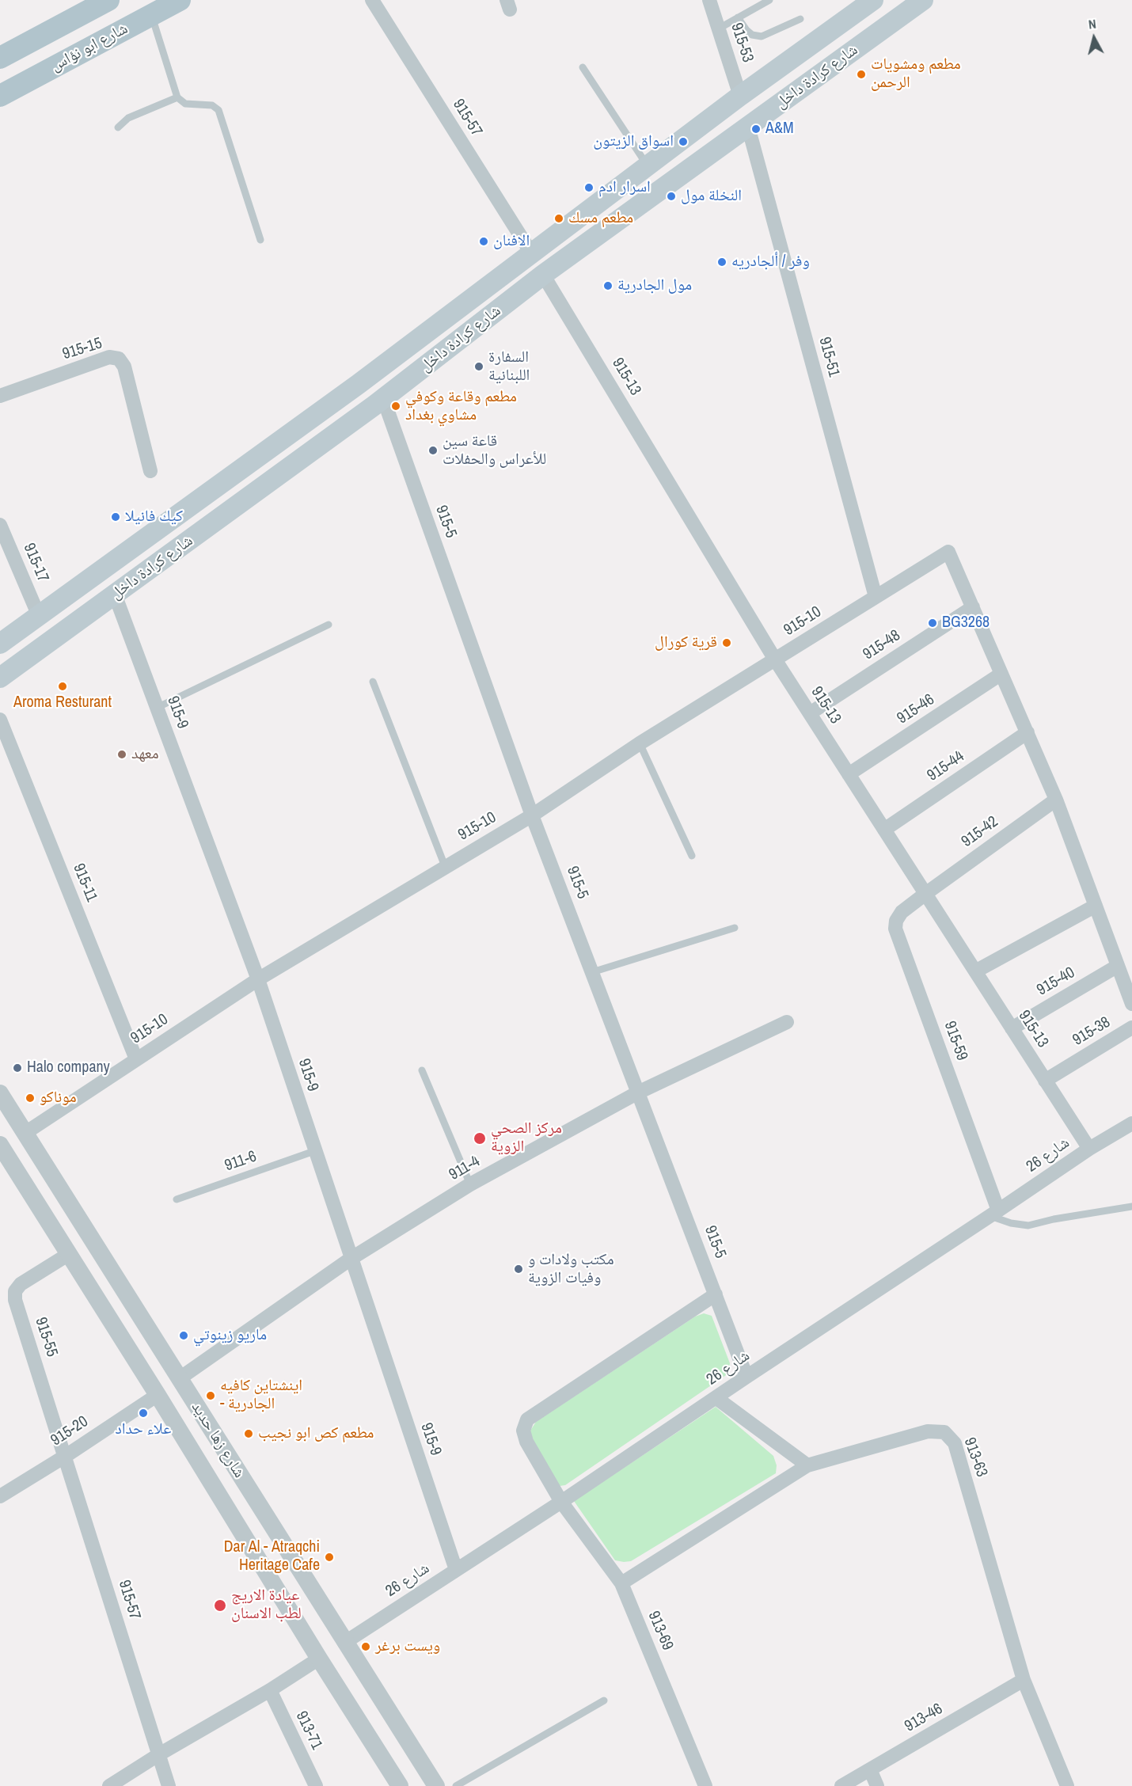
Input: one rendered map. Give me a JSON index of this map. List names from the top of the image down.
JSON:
{
  "streets": {
    "main road": ["شارع ابو نؤاس", "شارع كرادة داخل"],
    "street": [
      "915-53",
      "915-57",
      "915-15",
      "915-51",
      "915-13",
      "915-5",
      "915-17",
      "915-10",
      "915-48",
      "915-46",
      "915-9",
      "915-44",
      "915-42",
      "915-11",
      "915-40",
      "915-38",
      "915-59",
      "شارع 26",
      "911-4",
      "915-55",
      "915-20",
      "شارع زها حديد",
      "913-63",
      "913-69",
      "913-46",
      "913-71"
    ],
    "lane": ["911-6"]
  },
  "crossings": [
    ["915-53", "شارع كرادة داخل"],
    ["شارع كرادة داخل", "915-57"],
    ["شارع كرادة داخل", "915-51"],
    ["شارع كرادة داخل", "915-13"],
    ["شارع كرادة داخل", "915-5"],
    ["شارع كرادة داخل", "915-17"],
    ["شارع كرادة داخل", "915-9"],
    ["915-57", "915-55"],
    ["915-57", "915-20"],
    ["915-51", "915-10"],
    ["915-13", "915-10"],
    ["915-13", "915-48"],
    ["915-13", "915-46"],
    ["915-13", "915-44"],
    ["915-13", "915-42"],
    ["915-13", "915-40"],
    ["915-13", "915-38"],
    ["915-13", "915-59"],
    ["915-13", "شارع 26"],
    ["915-5", "915-10"],
    ["915-5", "شارع 26"],
    ["915-5", "911-4"],
    ["915-5", "913-69"],
    ["915-10", "915-48"],
    ["915-10", "915-9"],
    ["915-10", "915-11"],
    ["915-10", "شارع زها حديد"],
    ["915-9", "شارع 26"],
    ["915-9", "911-6"],
    ["915-9", "911-4"],
    ["915-42", "915-59"],
    ["915-59", "شارع 26"],
    ["شارع 26", "شارع زها حديد"],
    ["شارع 26", "913-69"],
    ["911-4", "شارع زها حديد"],
    ["915-55", "915-20"],
    ["915-55", "شارع زها حديد"],
    ["915-20", "شارع زها حديد"],
    ["913-63", "913-69"],
    ["913-63", "913-46"]
  ],
  "places": [
    "مطعم ومشويات الرحمن",
    "A&M",
    "اسواق الزيتون",
    "اسرار ادم",
    "النخلة مول",
    "مطعم مسك",
    "الافنان",
    "وفر / ألجادريه",
    "مول الجادرية",
    "السفارة اللبنانية",
    "مطعم وقاعة وكوفي مشاوي بغداد",
    "قاعة سين للأعراس والحفلات",
    "كيك فانيلا",
    "BG3268",
    "قرية كورال",
    "Aroma Resturant",
    "معهد",
    "Halo company",
    "موناكو",
    "مركز الصحي الزوية",
    "مكتب ولادات و وفيات الزوية",
    "ماريو زينوتي",
    "اينشتاين كافيه - الجادرية",
    "علاء حداد",
    "مطعم كص ابو نجيب",
    "Dar Al - Atraqchi Heritage Cafe",
    "عيادة الاريج لطب الاسنان",
    "ويست برغر"
  ],
  "north": "top"
}
